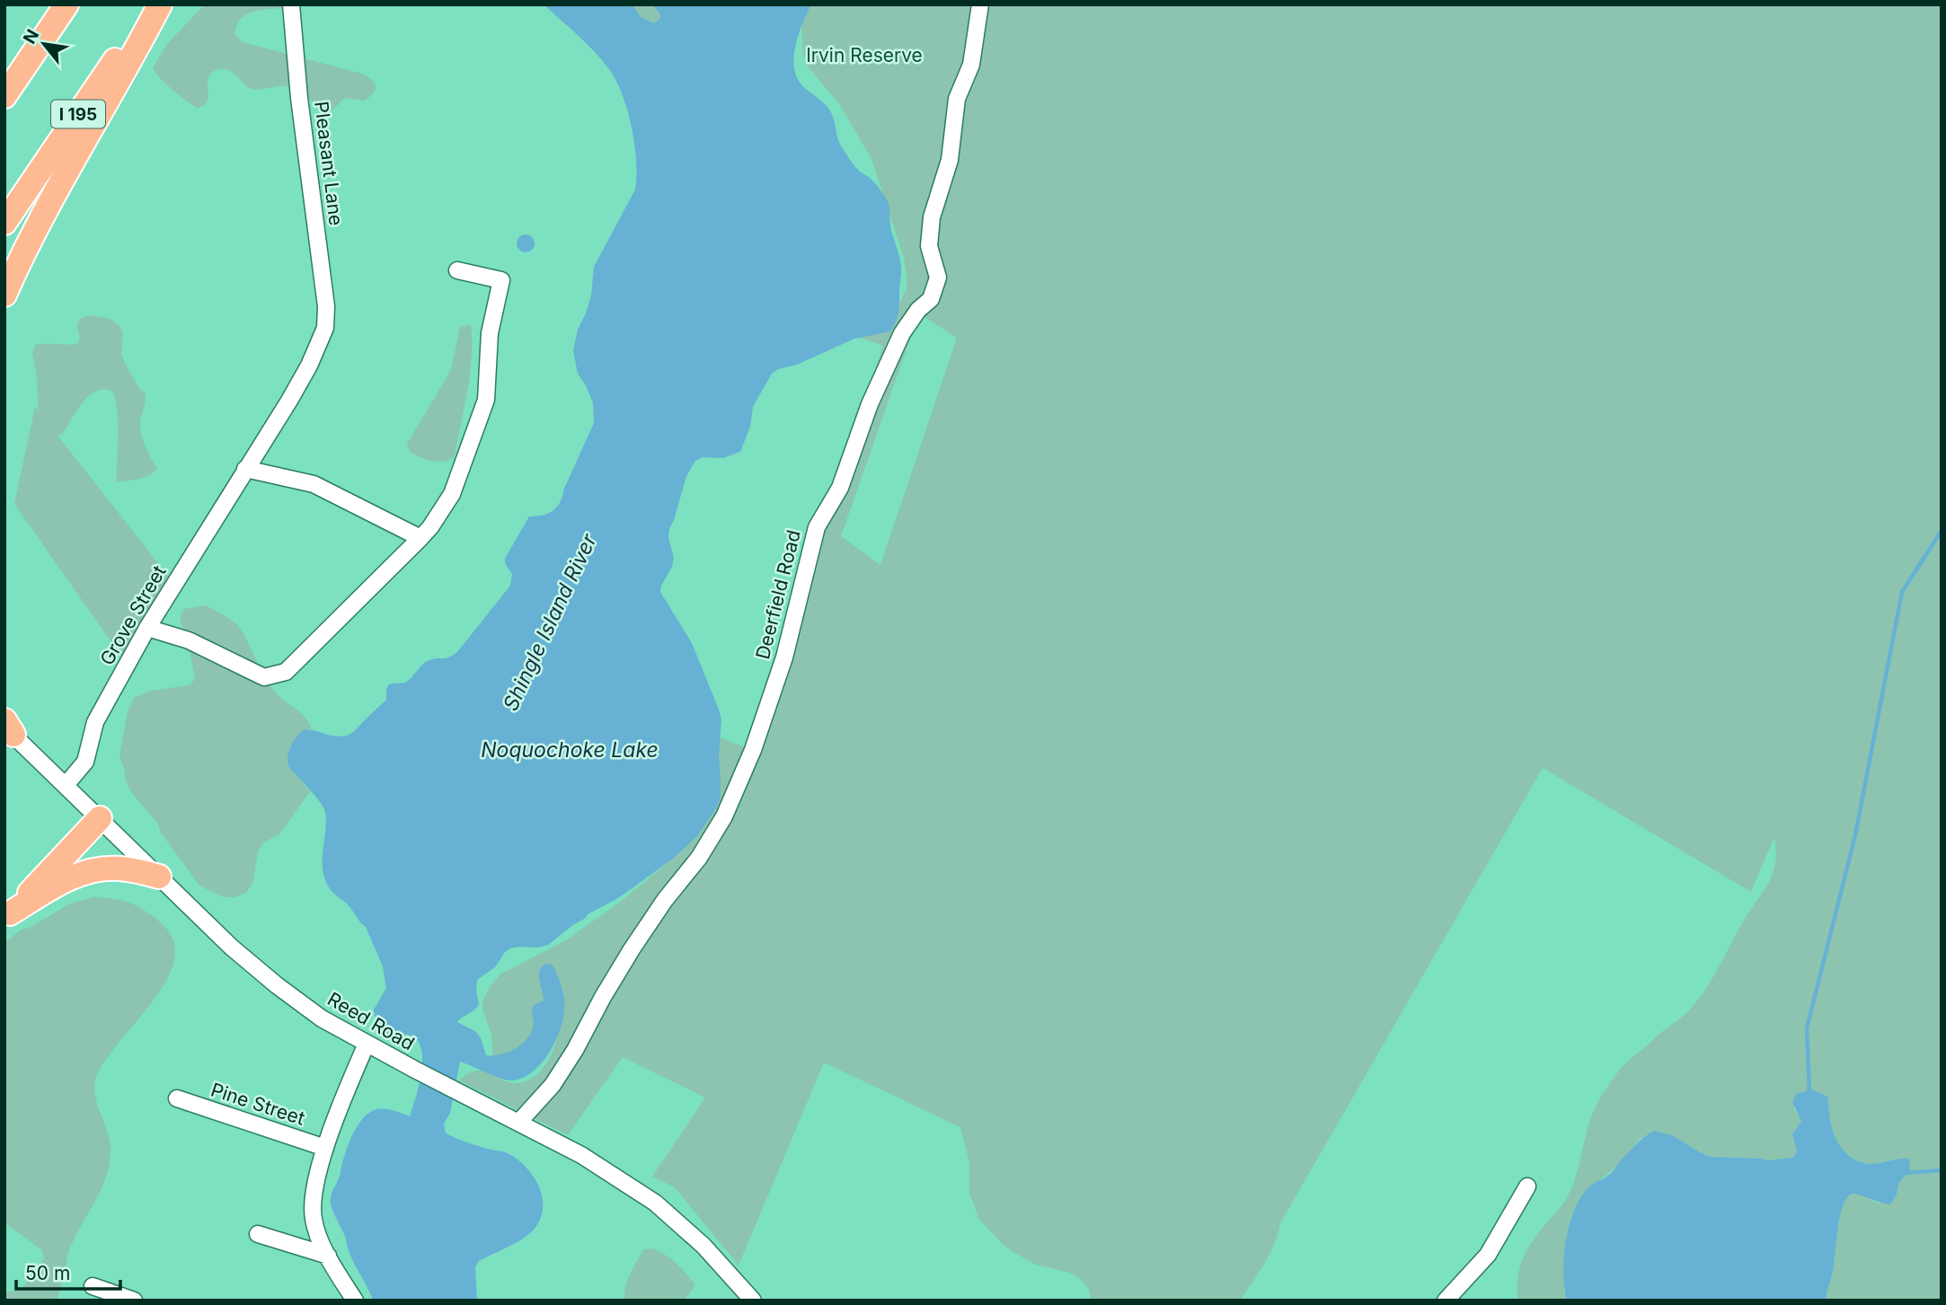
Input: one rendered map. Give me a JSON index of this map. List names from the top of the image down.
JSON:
{
  "streets": {
    "highway": ["I 195"],
    "street": [
      "Pleasant Lane",
      "Deerfield Road",
      "Grove Street",
      "Reed Road",
      "Pine Street"
    ]
  },
  "crossings": [
    ["Pleasant Lane", "Grove Street"],
    ["Deerfield Road", "Reed Road"],
    ["Grove Street", "Reed Road"]
  ],
  "water": ["Shingle Island River", "Noquochoke Lake"],
  "parks": ["Irvin Reserve"],
  "scale_bar": "50 m",
  "north": "top left"
}
